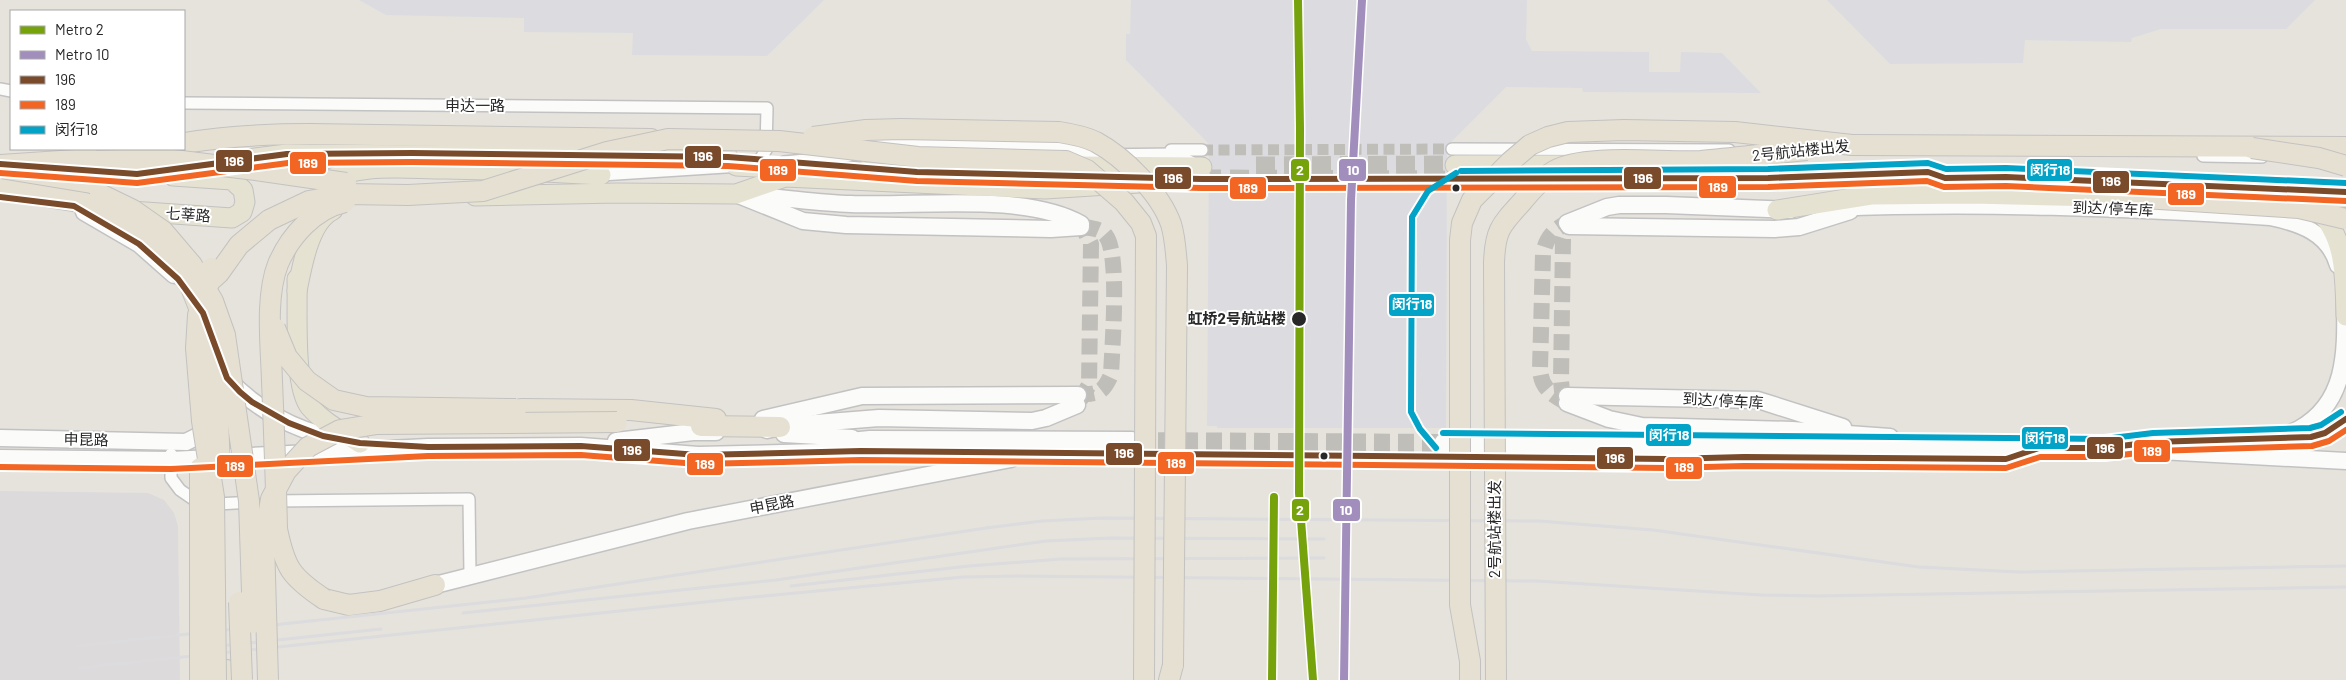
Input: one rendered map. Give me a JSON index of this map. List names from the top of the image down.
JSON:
{
  "streets": {
    "highway": ["2号航站楼出发"],
    "main road": ["到达/停车库", "七莘路", "申昆路"],
    "street": ["申达一路"]
  },
  "places": ["虹桥2号航站楼"],
  "lines": [
    "metro line 2",
    "metro line 10",
    "transit line 196",
    "transit line 189",
    "transit line 闵行18"
  ],
  "legend": [
    "Metro 2",
    "Metro 10",
    "196",
    "189",
    "闵行18"
  ]
}
